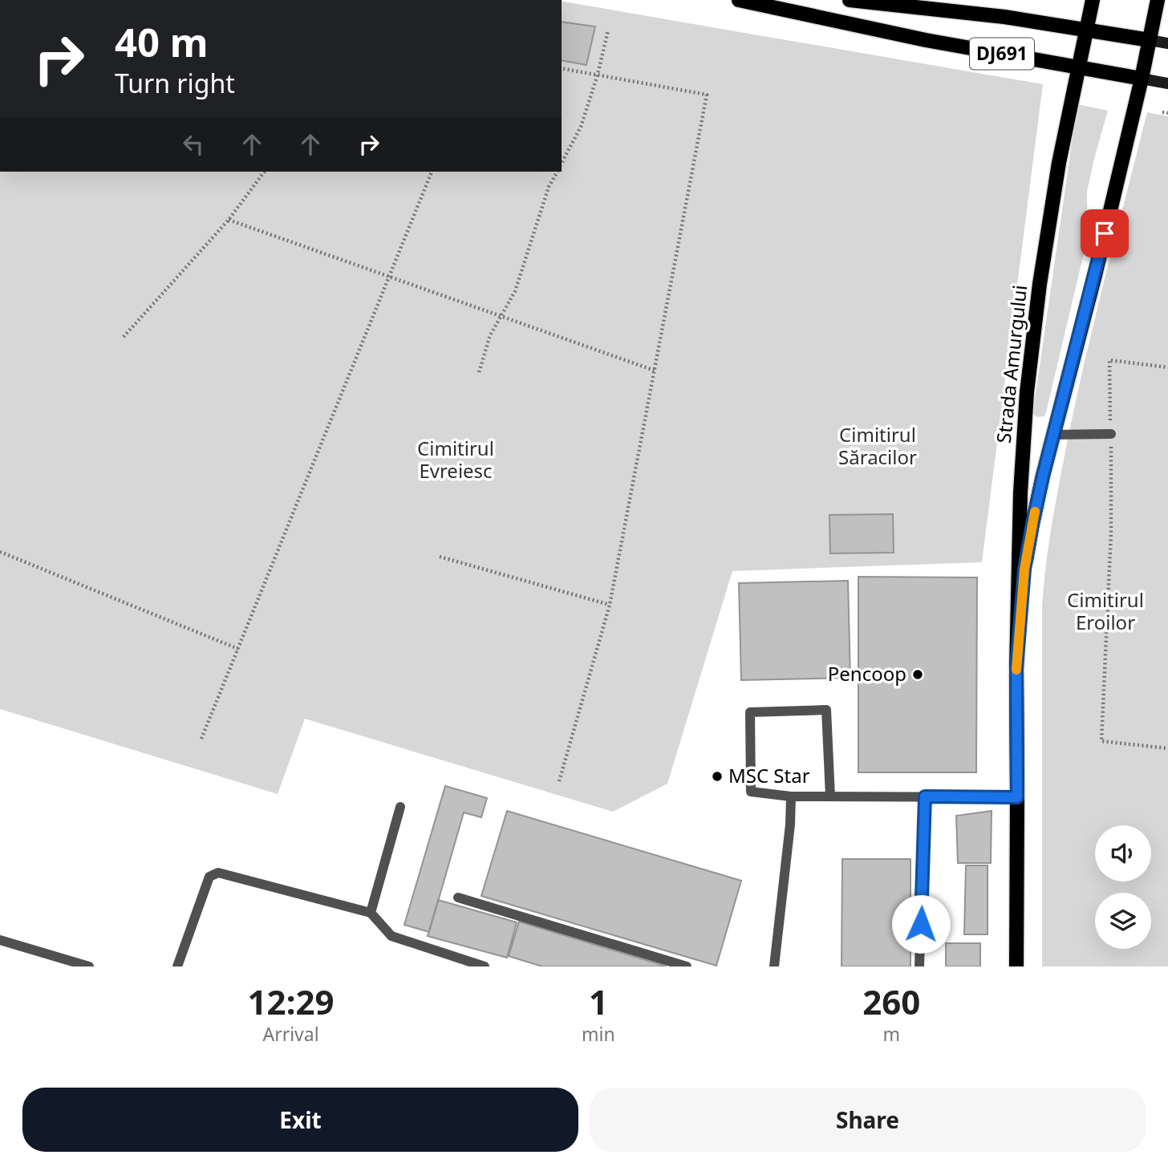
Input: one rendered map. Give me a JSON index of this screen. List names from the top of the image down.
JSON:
{
  "streets": {
    "main road": ["DJ691", "Strada Amurgului"]
  },
  "crossings": [
    ["DJ691", "Strada Amurgului"]
  ],
  "parks": ["Cimitirul Săracilor", "Cimitirul Evreiesc", "Cimitirul Eroilor"],
  "places": ["Pencoop", "MSC Star"],
  "page": {
    "turn": ["40 m", "Turn right"],
    "eta": [
      "12:29",
      "Arrival",
      "1",
      "min",
      "260",
      "m"
    ],
    "buttons": ["Exit", "Share"]
  }
}
